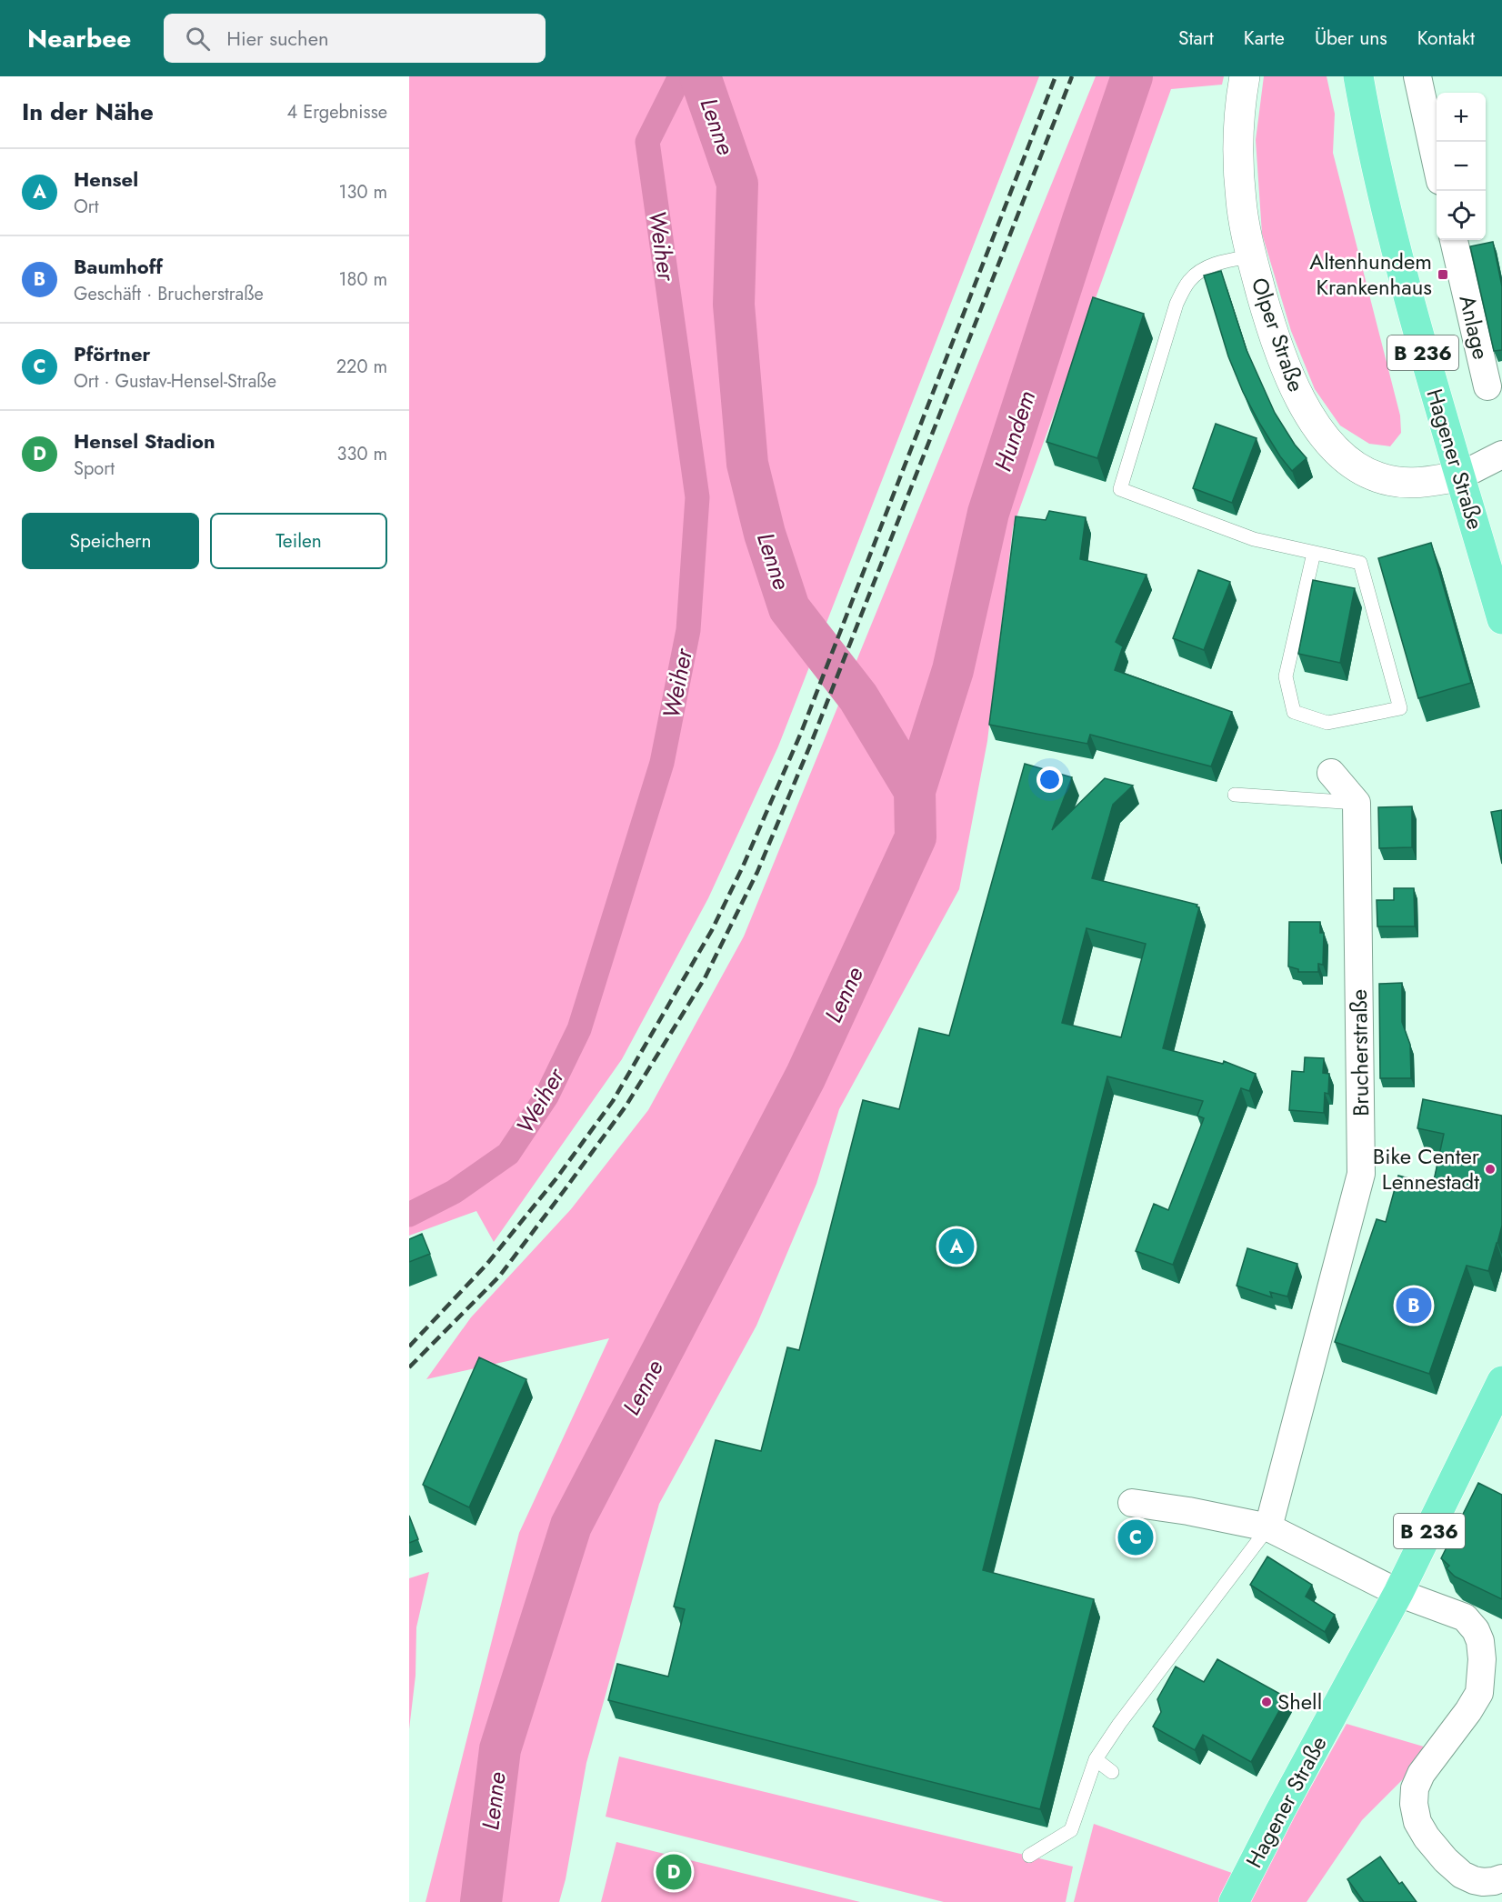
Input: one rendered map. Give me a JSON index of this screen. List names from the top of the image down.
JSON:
{
  "streets": {
    "main road": ["Olper Straße", "B 236", "Hagener Straße"],
    "street": ["Anlage", "Brucherstraße"]
  },
  "crossings": [
    ["Olper Straße", "Hagener Straße"]
  ],
  "water": ["Lenne", "Weiher", "Hundem"],
  "places": {
    "transit": ["Altenhundem Krankenhaus"],
    "other": ["Bike Center Lennestadt", "Shell"]
  },
  "page": {
    "header": "Nearbee",
    "search": "Hier suchen",
    "nav": [
      "Start",
      "Karte",
      "Über uns",
      "Kontakt"
    ],
    "heading": ["In der Nähe", "4 Ergebnisse"],
    "map_buttons": ["+", "−"],
    "list": [
      {
        "mark": "A",
        "name": "Hensel",
        "note": "Ort",
        "value": "130 m"
      },
      {
        "mark": "B",
        "name": "Baumhoff",
        "note": "Geschäft · Brucherstraße",
        "value": "180 m"
      },
      {
        "mark": "C",
        "name": "Pförtner",
        "note": "Ort · Gustav-Hensel-Straße",
        "value": "220 m"
      },
      {
        "mark": "D",
        "name": "Hensel Stadion",
        "note": "Sport",
        "value": "330 m"
      }
    ],
    "buttons": ["Speichern", "Teilen"],
    "pins": [
      "A",
      "B",
      "C",
      "D"
    ]
  }
}
